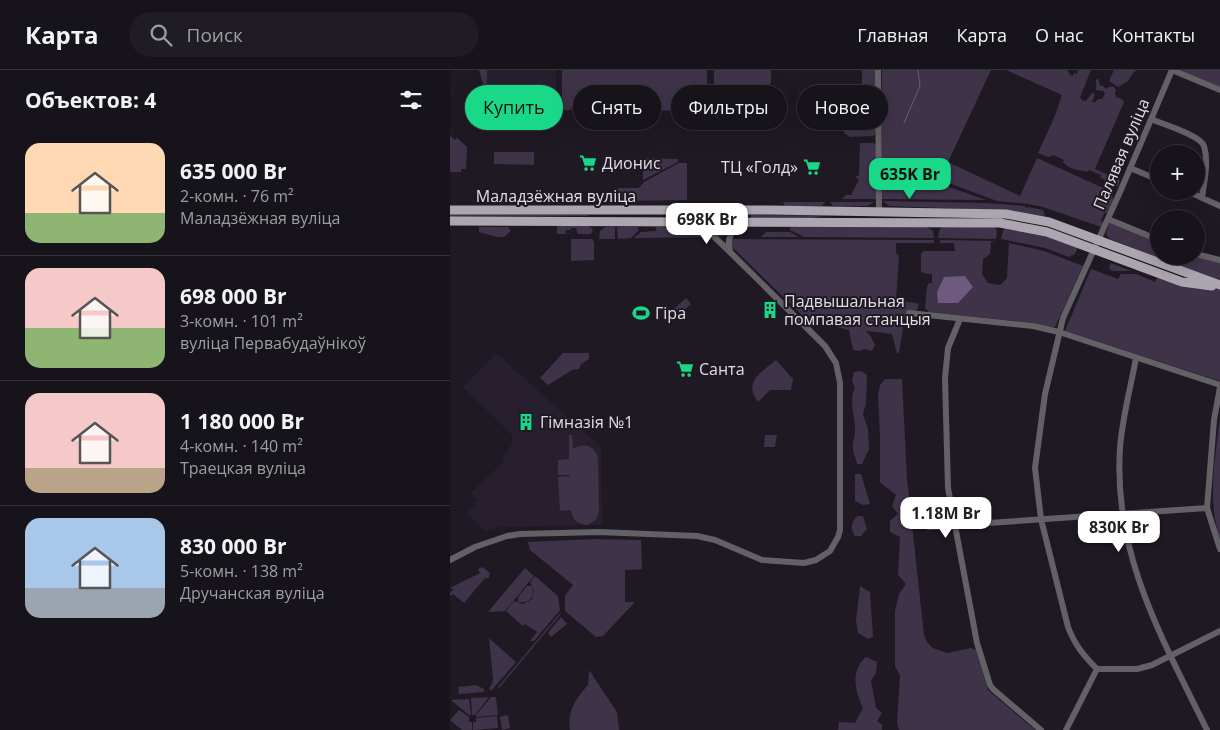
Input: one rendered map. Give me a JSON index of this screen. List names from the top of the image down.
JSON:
{
  "streets": {
    "main road": ["Маладзёжная вуліца"],
    "street": ["Палявая вуліца"]
  },
  "crossings": [
    ["Палявая вуліца", "Маладзёжная вуліца"]
  ],
  "places": {
    "supermarket": ["Дионис", "ТЦ «Голд»", "Санта"],
    "building": ["Падвышальная помпавая станцыя", "Гімназія №1"],
    "sports": ["Гіра"]
  },
  "page": {
    "header": "Карта",
    "search": "Поиск",
    "nav": [
      "Главная",
      "Карта",
      "О нас",
      "Контакты"
    ],
    "heading": "Объектов: 4",
    "chip": [
      "Купить",
      "Снять",
      "Фильтры",
      "Новое"
    ],
    "list": [
      {
        "name": "635 000 Br",
        "note": "2-комн. · 76 m² · Маладзёжная вуліца"
      },
      {
        "name": "698 000 Br",
        "note": "3-комн. · 101 m² · вуліца Первабудаўнікоў"
      },
      {
        "name": "1 180 000 Br",
        "note": "4-комн. · 140 m² · Траецкая вуліца"
      },
      {
        "name": "830 000 Br",
        "note": "5-комн. · 138 m² · Дручанская вуліца"
      }
    ],
    "map_buttons": ["+", "−"],
    "price": [
      "635K Br",
      "698K Br",
      "1.18M Br",
      "830K Br"
    ]
  }
}
